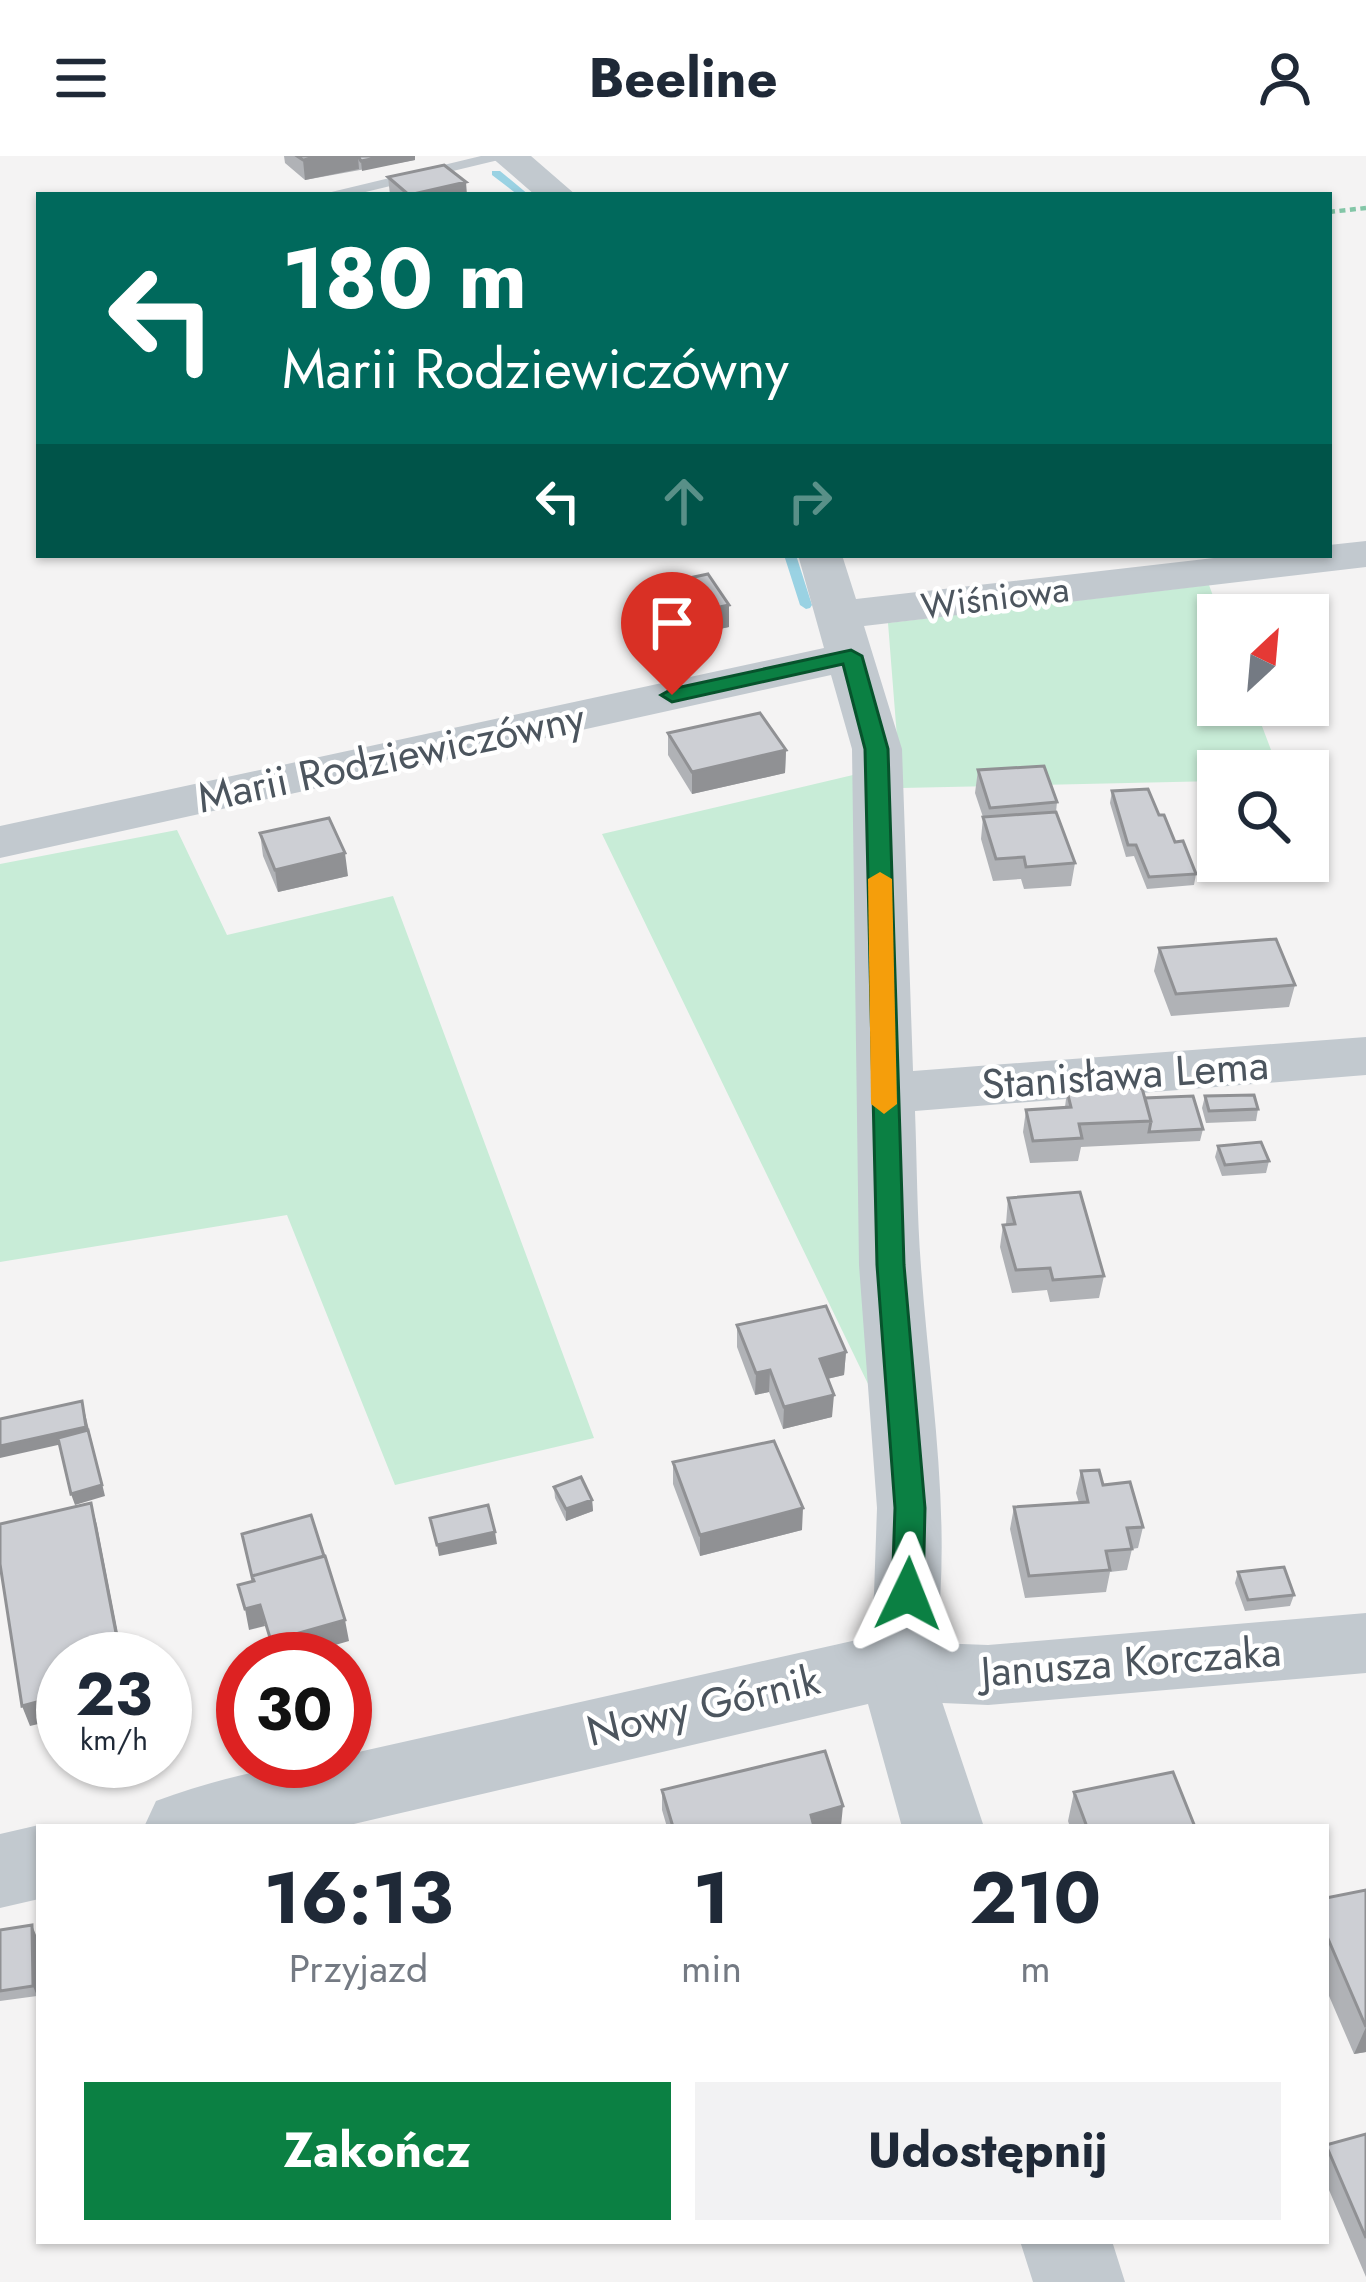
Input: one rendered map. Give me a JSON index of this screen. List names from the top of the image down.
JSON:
{
  "streets": {
    "street": [
      "Wiśniowa",
      "Marii Rodziewiczówny",
      "Stanisława Lema",
      "Janusza Korczaka",
      "Nowy Górnik"
    ]
  },
  "crossings": [
    ["Wiśniowa", "Marii Rodziewiczówny"],
    ["Janusza Korczaka", "Nowy Górnik"]
  ],
  "north": "top right",
  "page": {
    "header": "Beeline",
    "turn": ["180 m", "Marii Rodziewiczówny"],
    "speed": "23 km/h",
    "limit": "30",
    "eta": [
      "16:13",
      "Przyjazd",
      "1",
      "min",
      "210",
      "m"
    ],
    "buttons": ["Zakończ", "Udostępnij"]
  }
}
